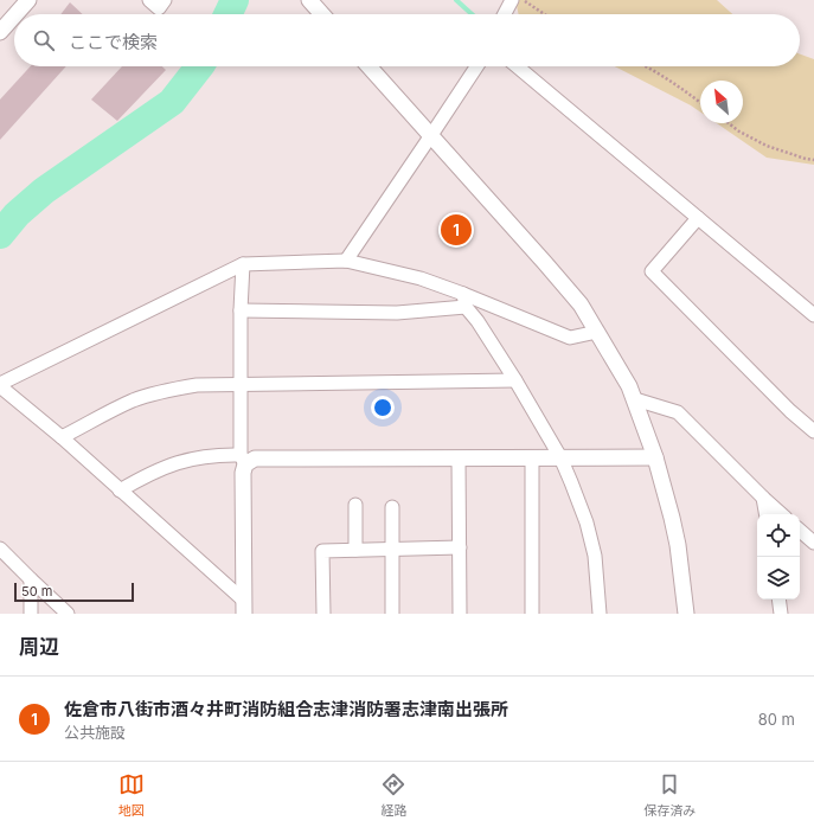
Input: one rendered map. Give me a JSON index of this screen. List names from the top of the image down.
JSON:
{
  "scale_bar": "50 m",
  "north": "top left",
  "page": {
    "search": "ここで検索",
    "pins": "1",
    "scale": "50 m",
    "heading": "周辺",
    "list": [
      {
        "mark": "1",
        "name": "佐倉市八街市酒々井町消防組合志津消防署志津南出張所",
        "note": "公共施設",
        "value": "80 m"
      }
    ],
    "nav": ["地図", "経路", "保存済み"]
  }
}
